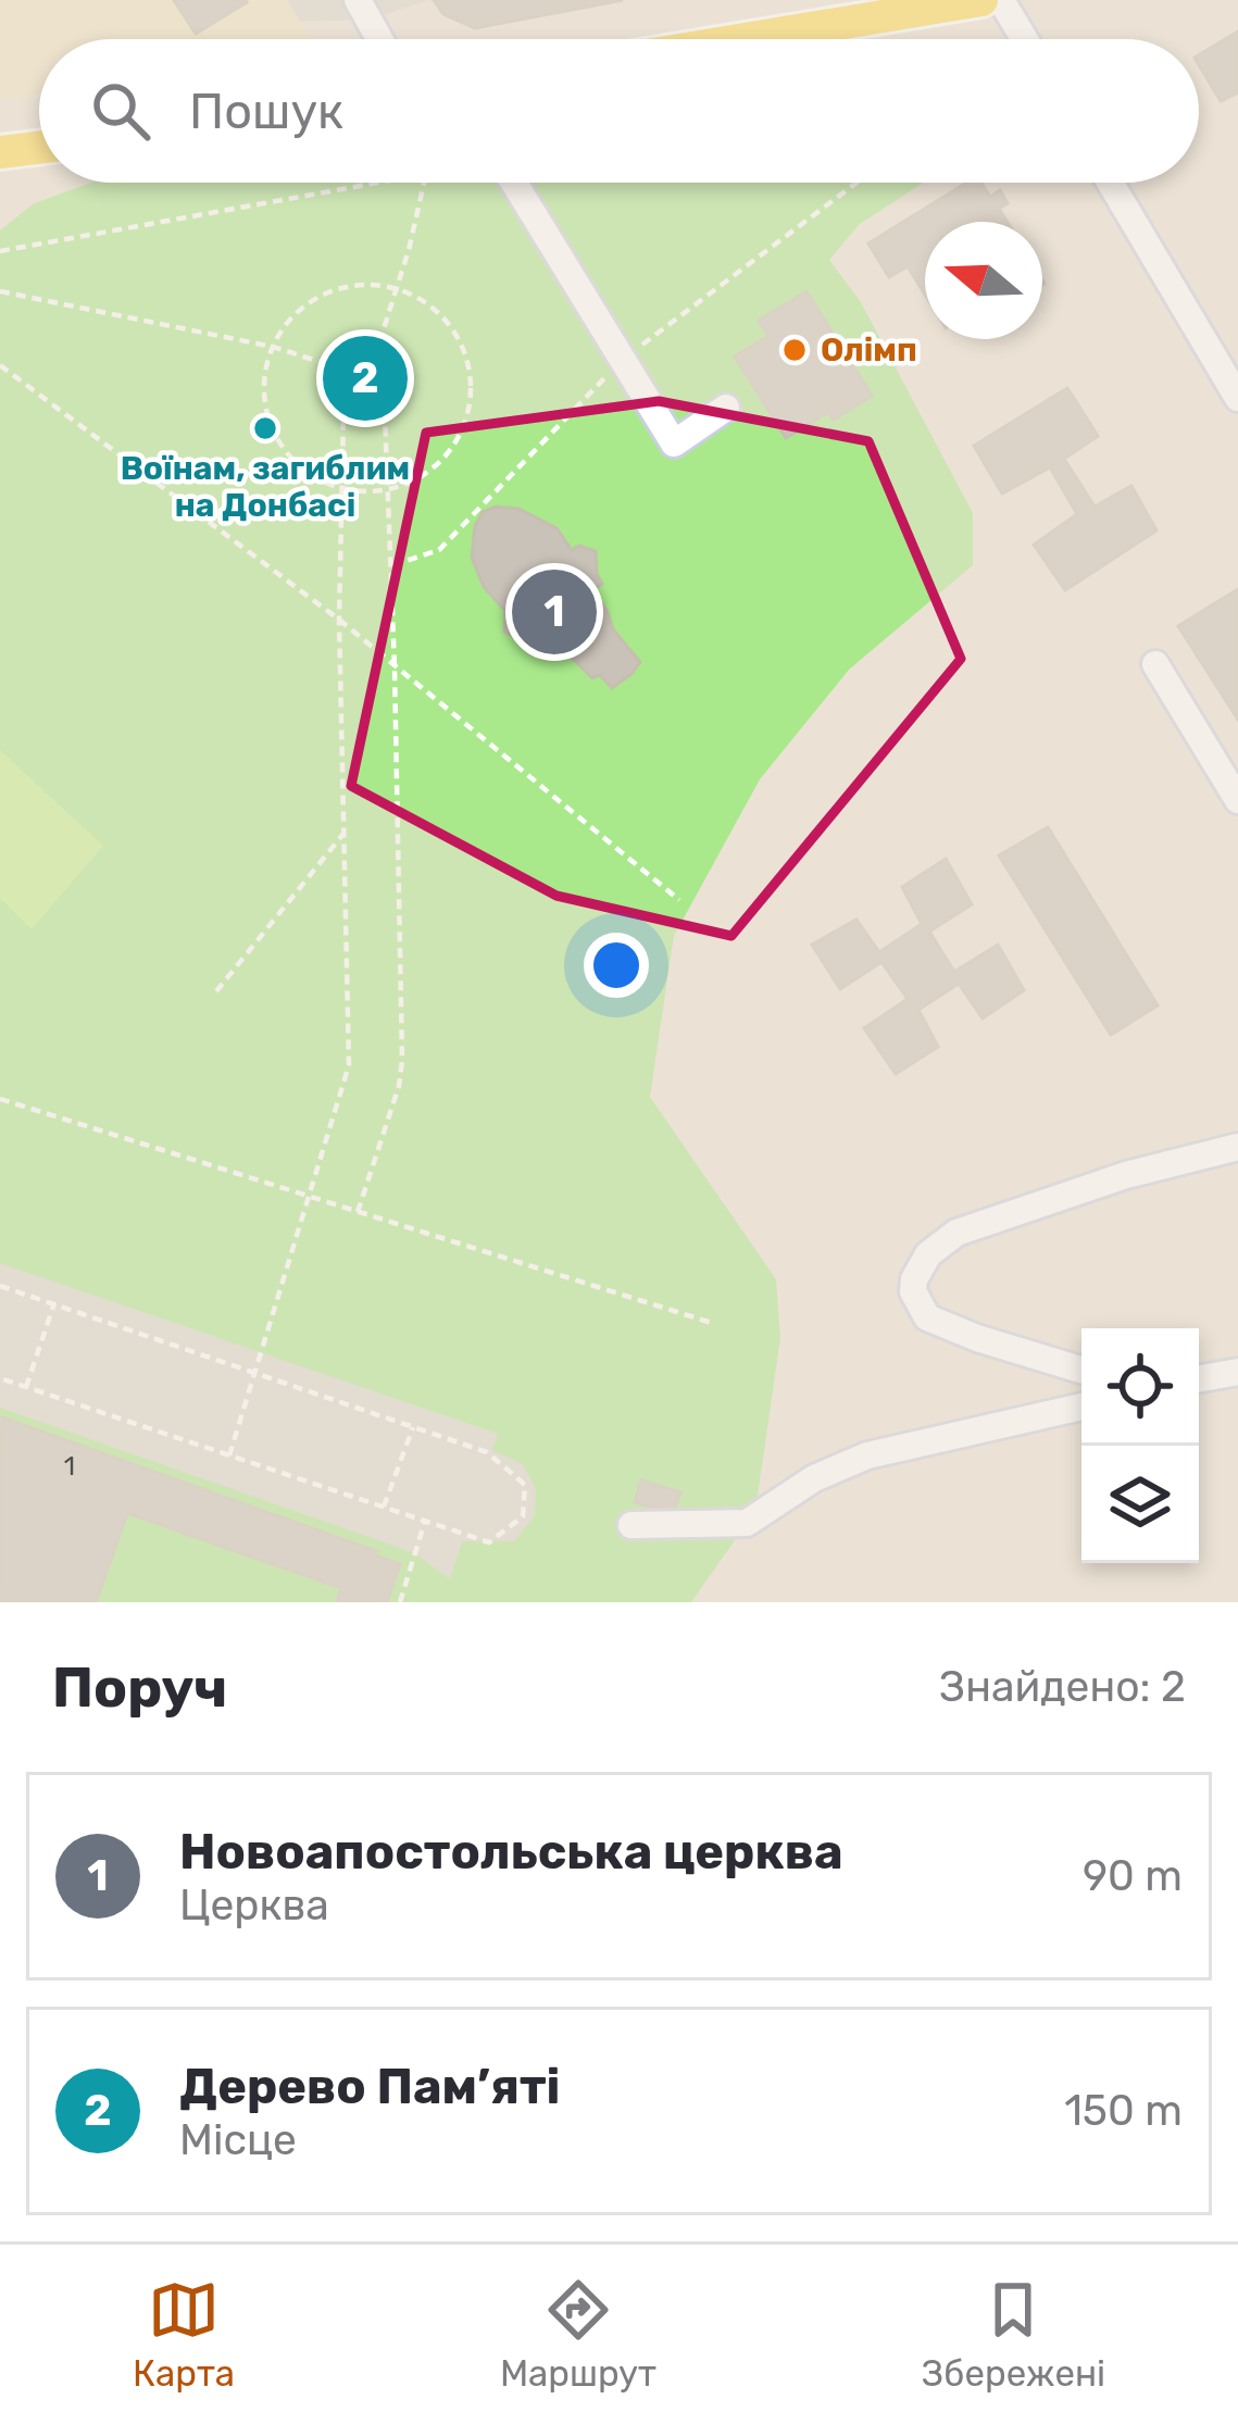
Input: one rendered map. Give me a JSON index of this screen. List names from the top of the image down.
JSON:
{
  "places": ["Олімп", "Воїнам, загиблим на Донбасі"],
  "house_numbers": ["1"],
  "north": "left",
  "page": {
    "search": "Пошук",
    "pins": ["2", "1"],
    "heading": ["Поруч", "Знайдено: 2"],
    "list": [
      {
        "mark": "1",
        "name": "Новоапостольська церква",
        "note": "Церква",
        "value": "90 m"
      },
      {
        "mark": "2",
        "name": "Дерево Пам’яті",
        "note": "Місце",
        "value": "150 m"
      }
    ],
    "nav": ["Карта", "Маршрут", "Збережені"]
  }
}
